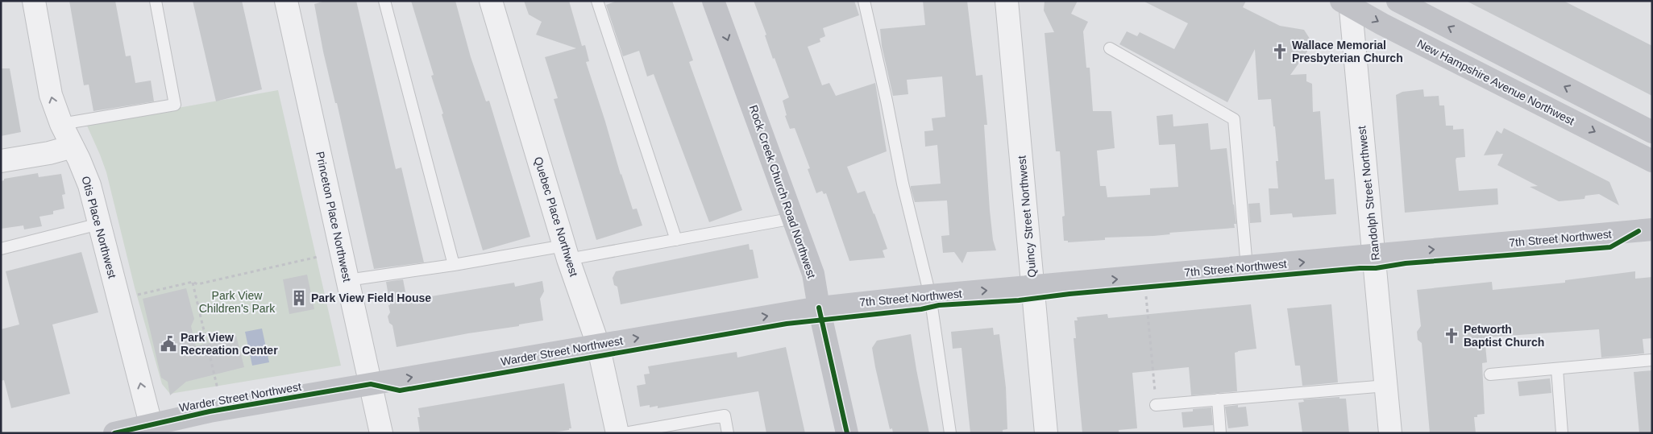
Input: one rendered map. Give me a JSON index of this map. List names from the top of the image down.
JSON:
{
  "streets": {
    "street": [
      "New Hampshire Avenue Northwest",
      "Rock Creek Church Road Northwest",
      "Randolph Street Northwest",
      "Princeton Place Northwest",
      "Quebec Place Northwest",
      "Quincy Street Northwest",
      "Otis Place Northwest",
      "7th Street Northwest",
      "Warder Street Northwest"
    ]
  },
  "crossings": [
    ["New Hampshire Avenue Northwest", "Randolph Street Northwest"],
    ["Rock Creek Church Road Northwest", "7th Street Northwest"],
    ["Rock Creek Church Road Northwest", "Warder Street Northwest"],
    ["Randolph Street Northwest", "7th Street Northwest"],
    ["Princeton Place Northwest", "Warder Street Northwest"],
    ["Quebec Place Northwest", "Warder Street Northwest"],
    ["Quincy Street Northwest", "7th Street Northwest"],
    ["Otis Place Northwest", "Warder Street Northwest"],
    ["7th Street Northwest", "Warder Street Northwest"]
  ],
  "one_way": [
    "Rock Creek Church Road Northwest",
    "Otis Place Northwest",
    "7th Street Northwest",
    "Warder Street Northwest"
  ],
  "parks": ["Park View Children's Park"],
  "places": {
    "church": ["Wallace Memorial Presbyterian Church", "Petworth Baptist Church"],
    "building": ["Park View Field House"],
    "public building": ["Park View Recreation Center"]
  }
}
